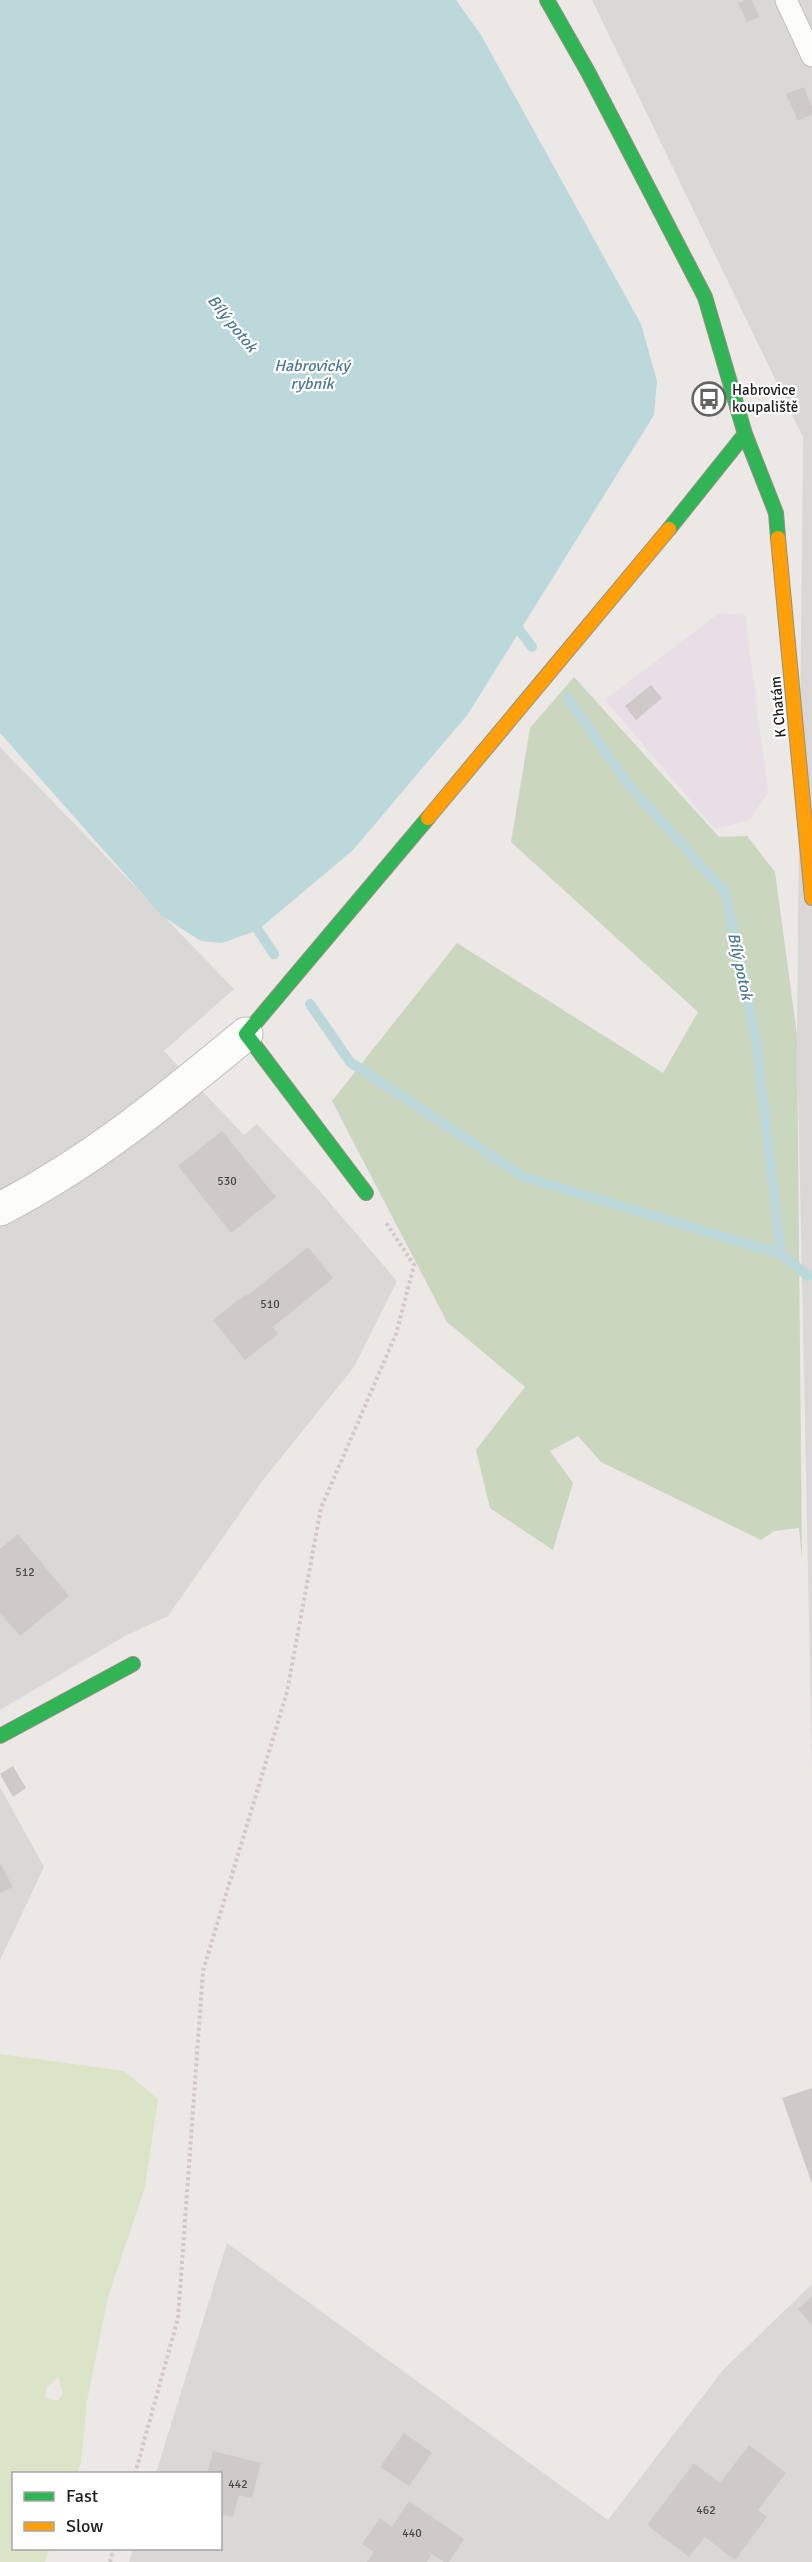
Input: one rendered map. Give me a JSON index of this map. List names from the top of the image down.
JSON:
{
  "streets": {
    "street": ["K Chatám"]
  },
  "water": ["Bílý potok", "Habrovický rybník"],
  "places": {
    "bus stop": ["Habrovice koupaliště"]
  },
  "house_numbers": [
    "530",
    "510",
    "512",
    "442",
    "462",
    "440"
  ],
  "legend": ["Fast", "Slow"]
}
